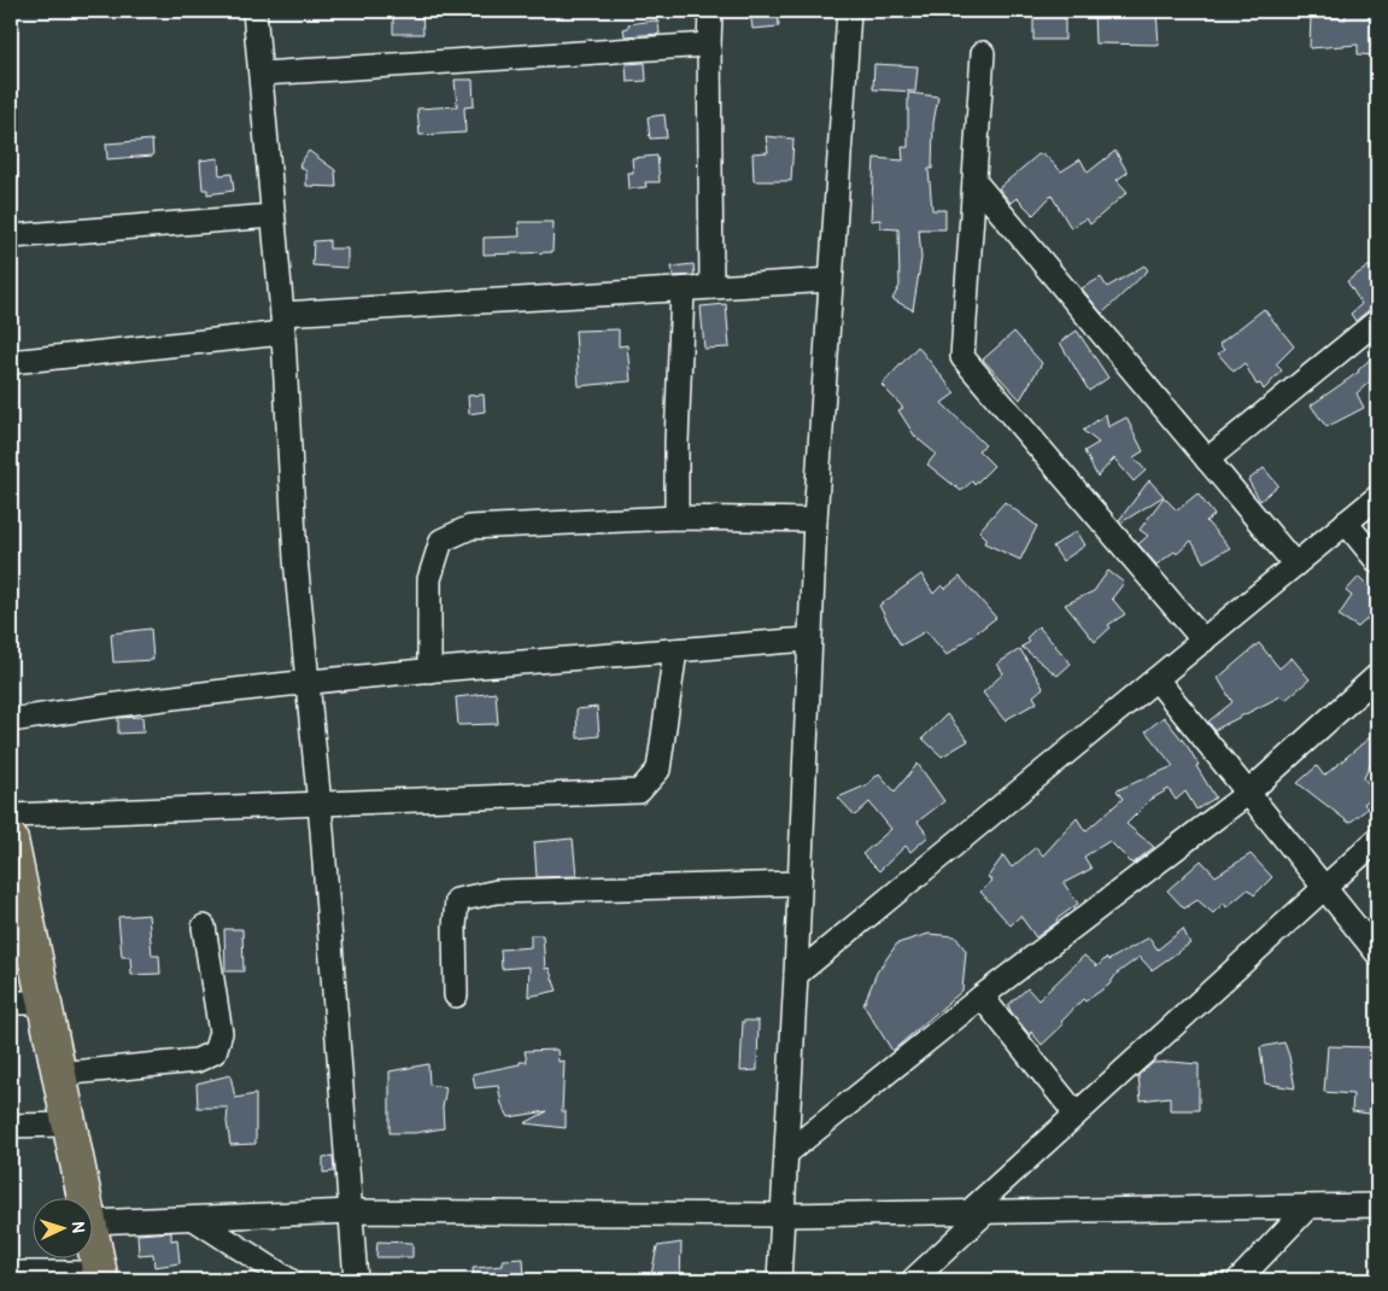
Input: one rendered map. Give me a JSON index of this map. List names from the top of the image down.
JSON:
{
  "north": "right"
}
